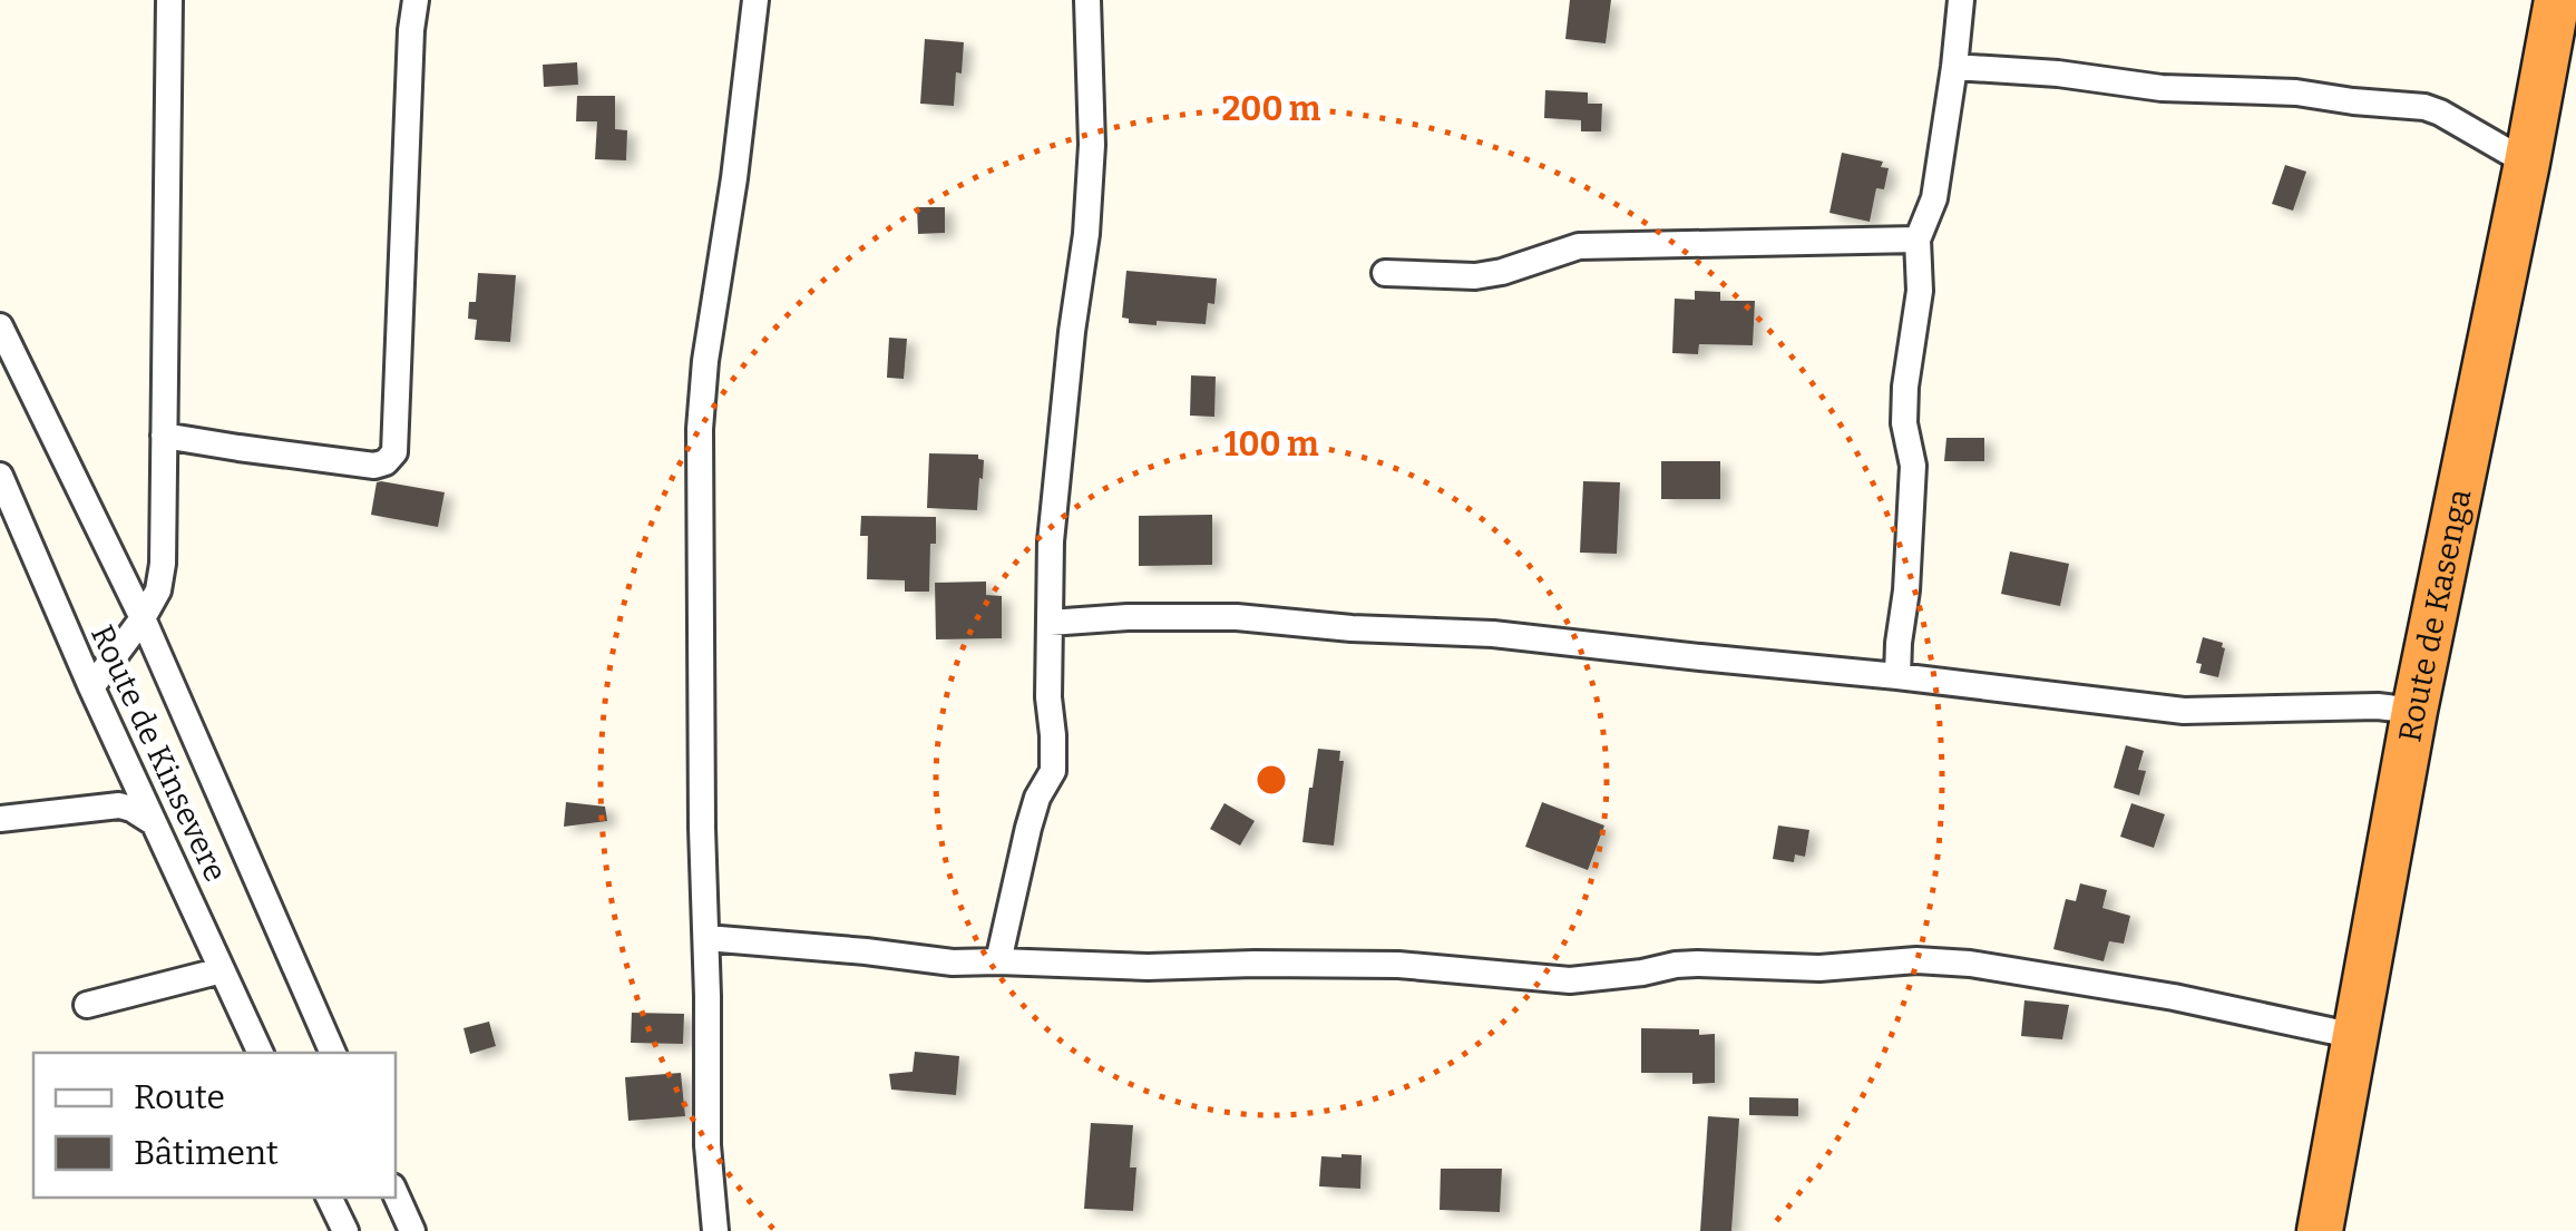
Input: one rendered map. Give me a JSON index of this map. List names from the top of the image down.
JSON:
{
  "streets": {
    "highway": ["Route de Kasenga"],
    "street": ["Route de Kinsevere"]
  },
  "legend": ["Route", "Bâtiment"],
  "rings": ["200 m", "100 m"]
}
